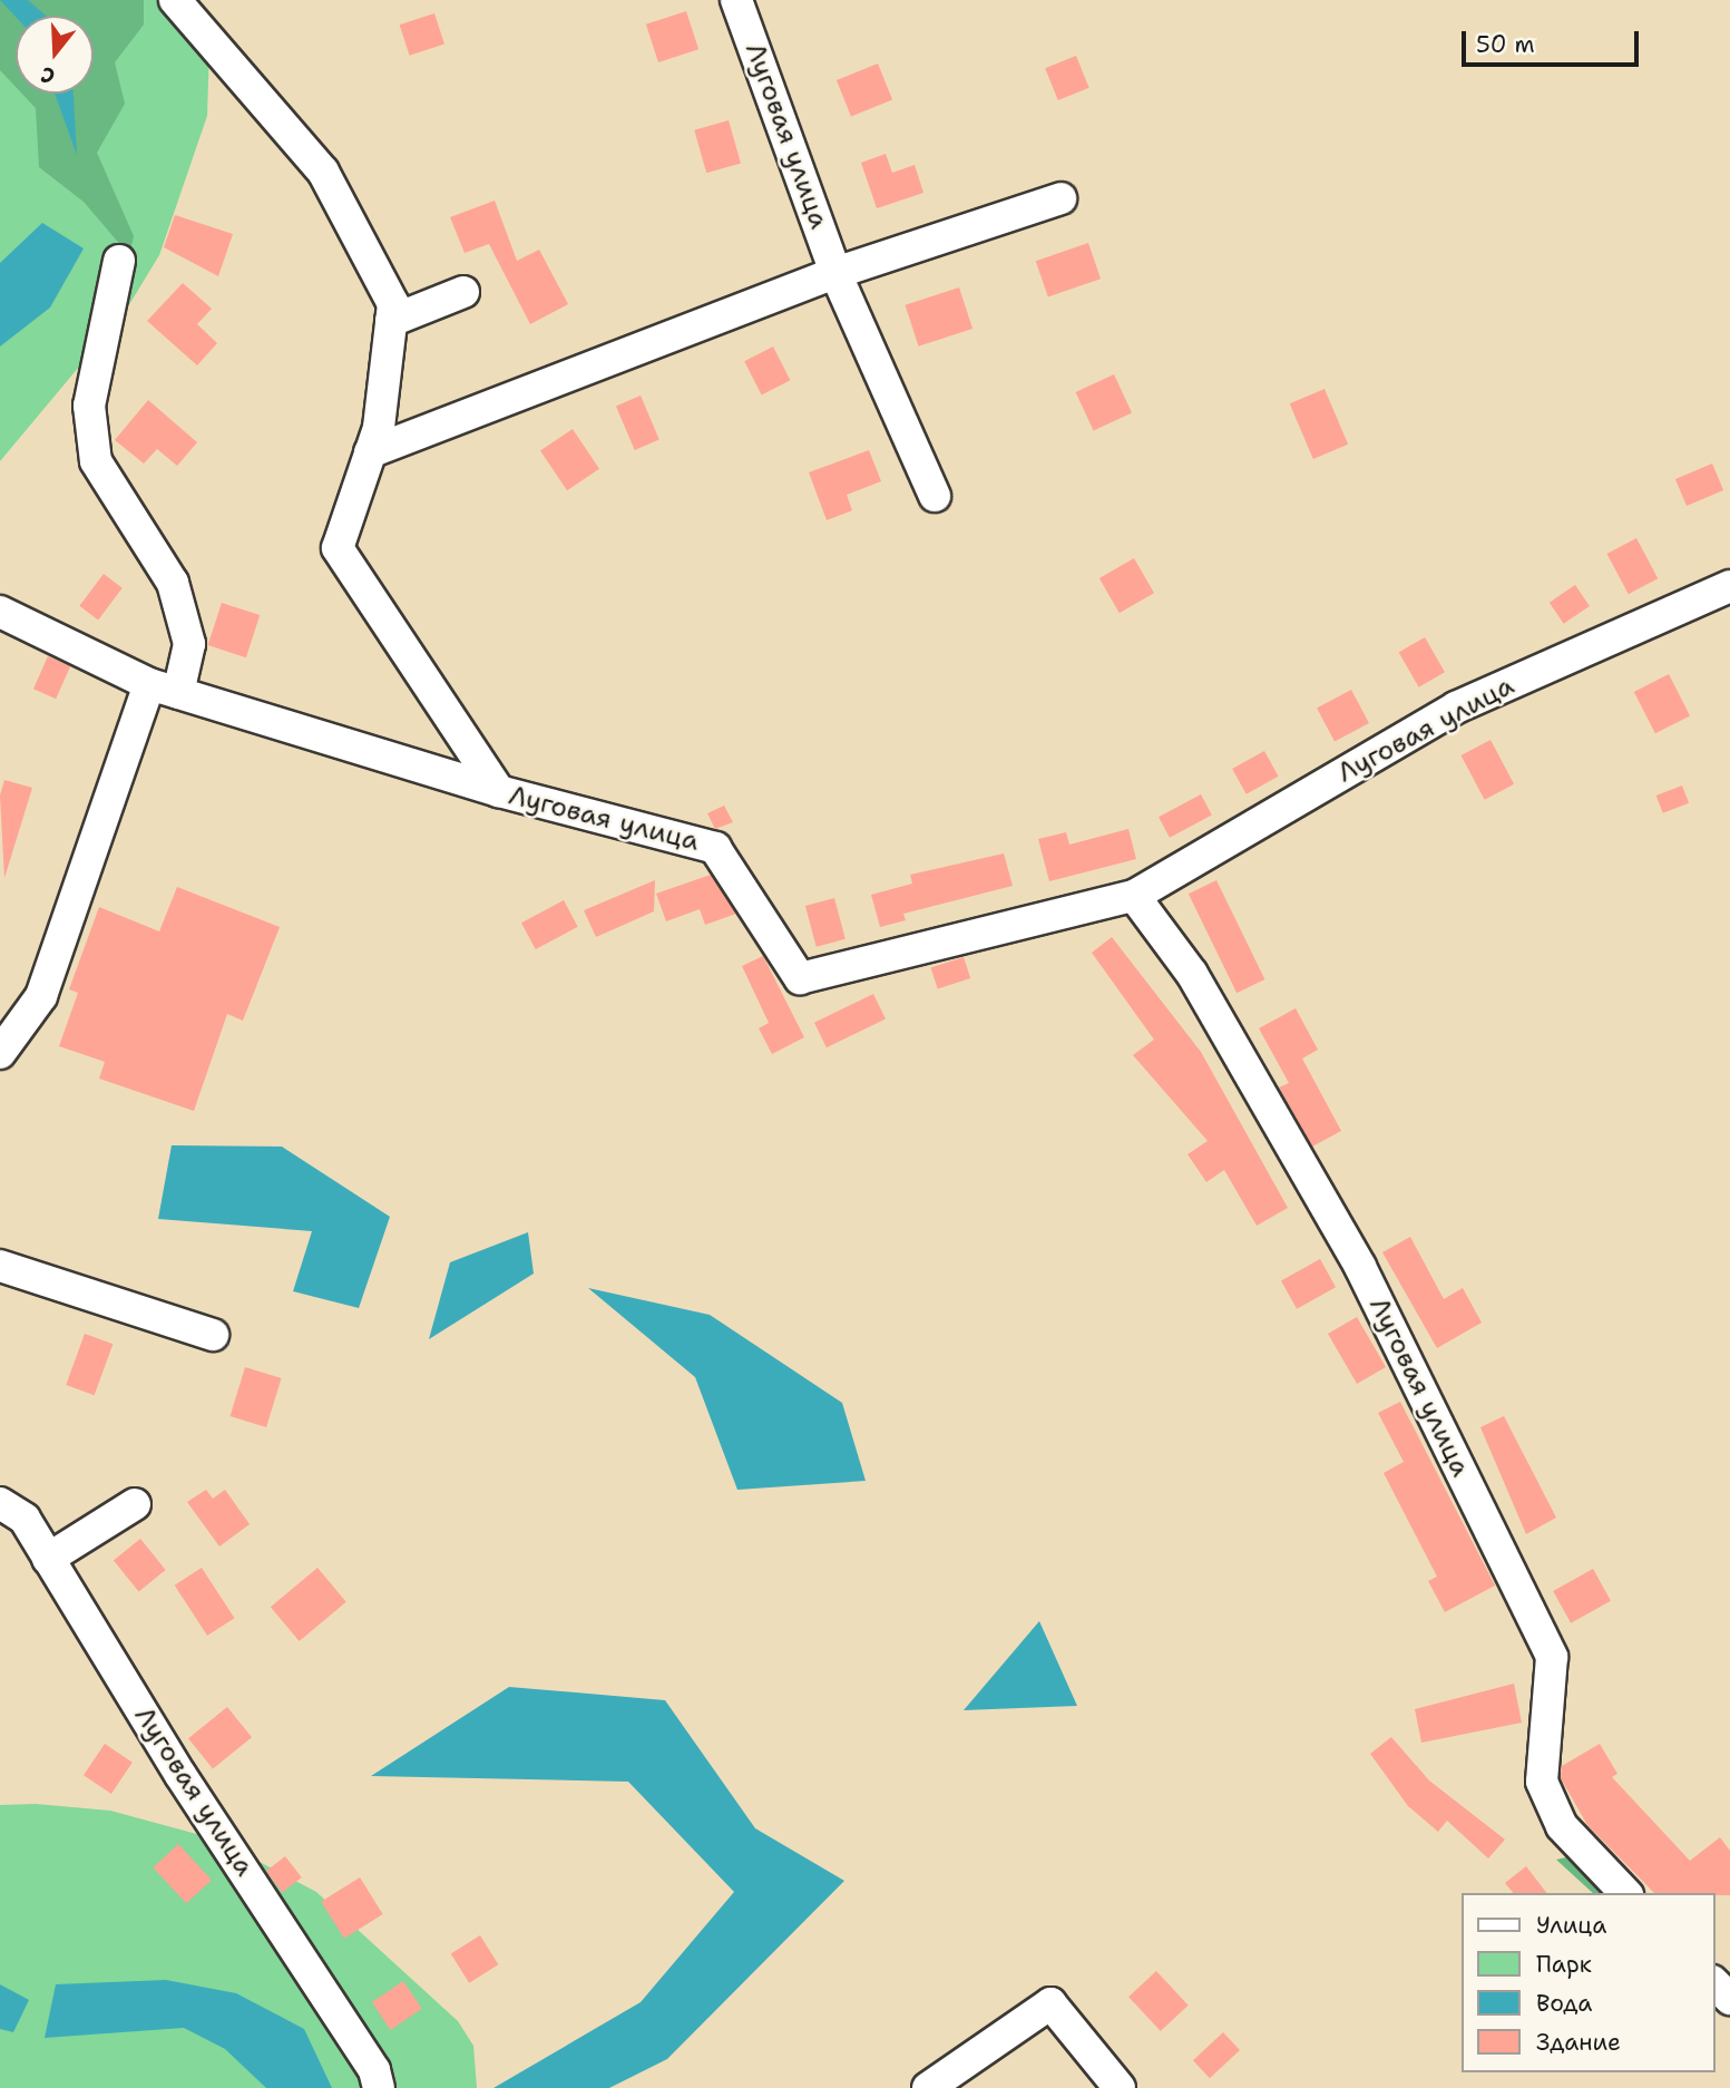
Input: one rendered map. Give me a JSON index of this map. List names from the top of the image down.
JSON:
{
  "streets": {
    "street": ["Луговая улица"]
  },
  "legend": [
    "Улица",
    "Парк",
    "Вода",
    "Здание"
  ],
  "scale_bar": "50 m",
  "north": "bottom"
}
